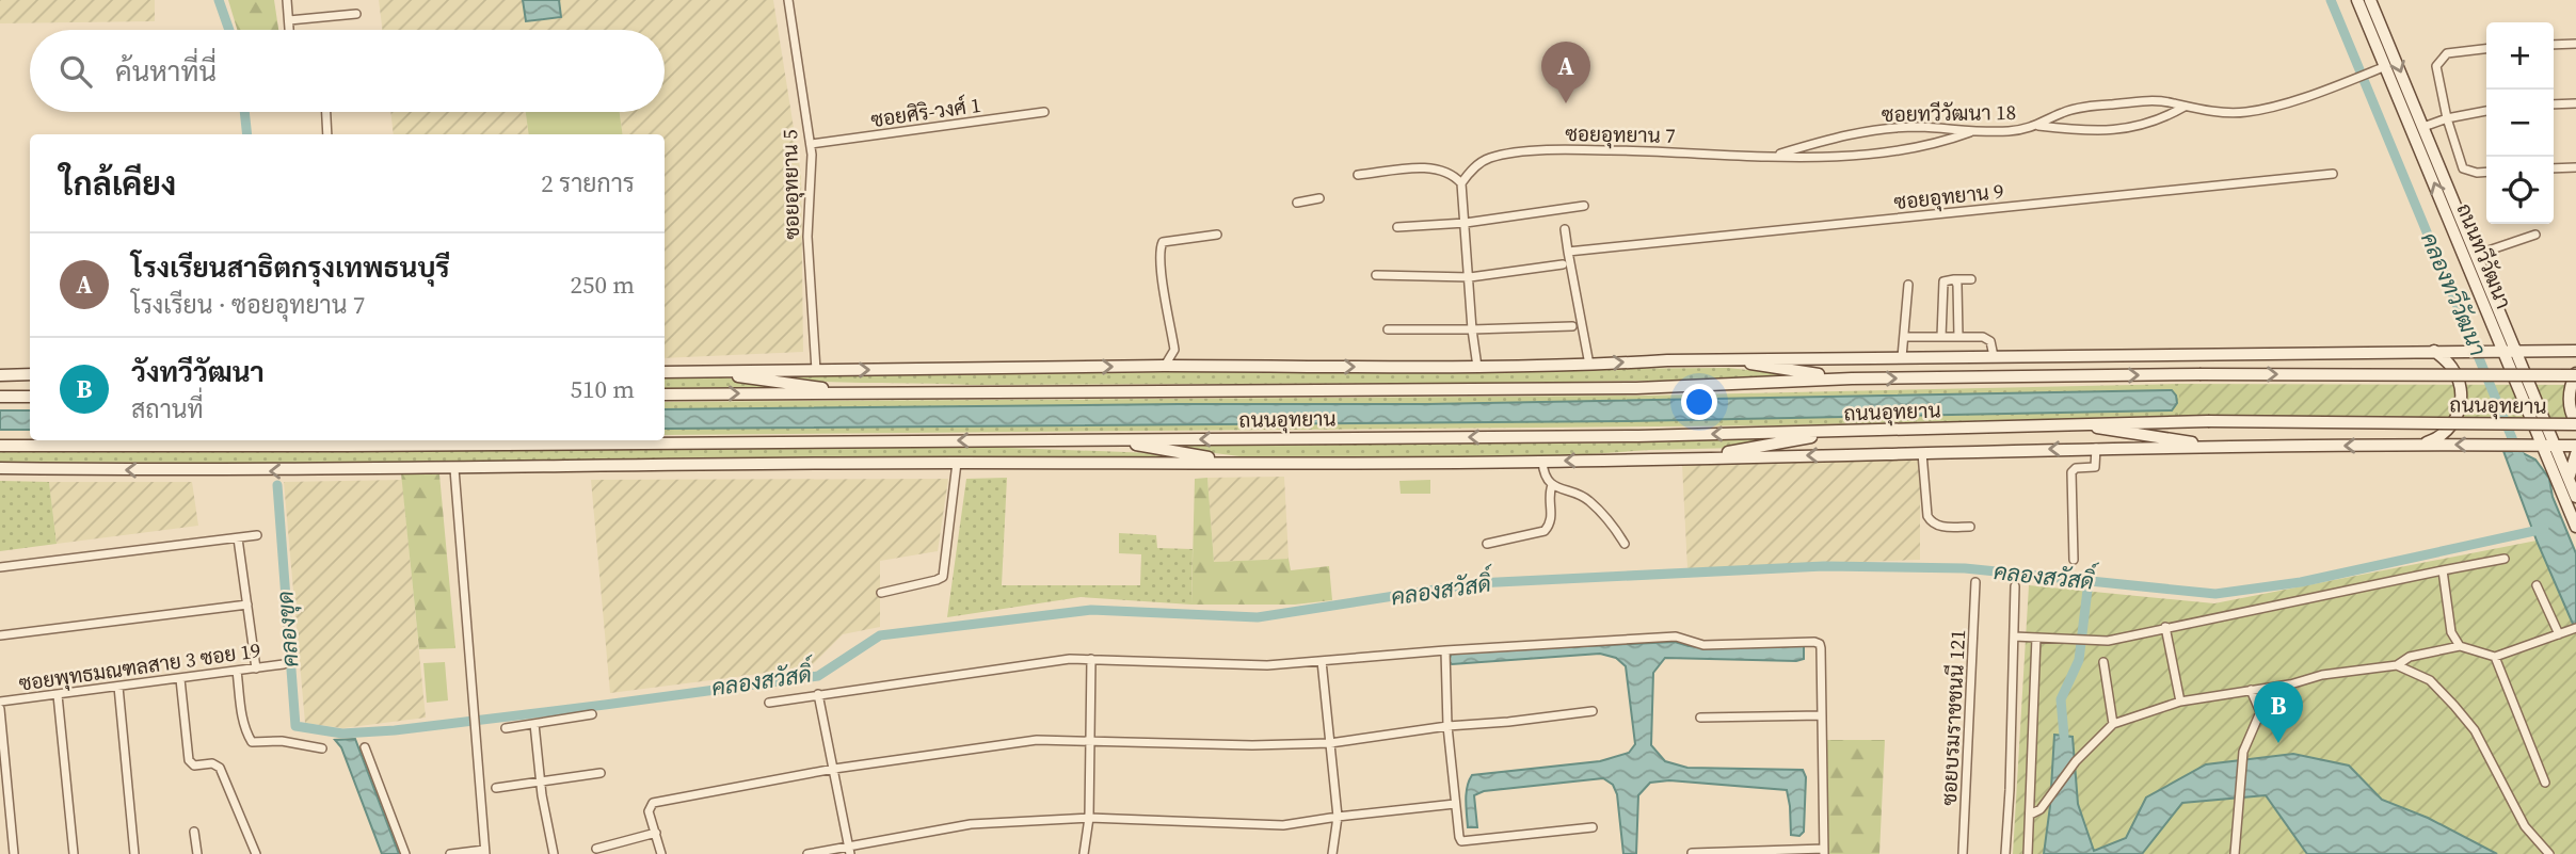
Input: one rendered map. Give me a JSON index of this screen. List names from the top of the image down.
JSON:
{
  "streets": {
    "main road": ["ถนนทวีวัฒนา", "ถนนอุทยาน"],
    "street": [
      "ซอยศิริ-วงศ์ 1",
      "ซอยทวีวัฒนา 18",
      "ซอยอุทยาน 7",
      "ซอยอุทยาน 5",
      "ซอยอุทยาน 9",
      "ซอยพุทธมณฑลสาย 3 ซอย 19",
      "ซอยบรมราชชนนี 121"
    ]
  },
  "crossings": [
    ["ซอยศิริ-วงศ์ 1", "ซอยอุทยาน 5"],
    ["ซอยทวีวัฒนา 18", "ซอยอุทยาน 7"],
    ["ซอยทวีวัฒนา 18", "ถนนทวีวัฒนา"],
    ["ถนนทวีวัฒนา", "ถนนอุทยาน"]
  ],
  "water": ["คลองทวีวัฒนา", "คลองสวัสดิ์", "คลองขุด"],
  "page": {
    "map_buttons": ["+", "−"],
    "search": "ค้นหาที่นี่",
    "pins": ["A", "B"],
    "heading": ["ใกล้เคียง", "2 รายการ"],
    "list": [
      {
        "mark": "A",
        "name": "โรงเรียนสาธิตกรุงเทพธนบุรี",
        "note": "โรงเรียน · ซอยอุทยาน 7",
        "value": "250 m"
      },
      {
        "mark": "B",
        "name": "วังทวีวัฒนา",
        "note": "สถานที่",
        "value": "510 m"
      }
    ]
  }
}
